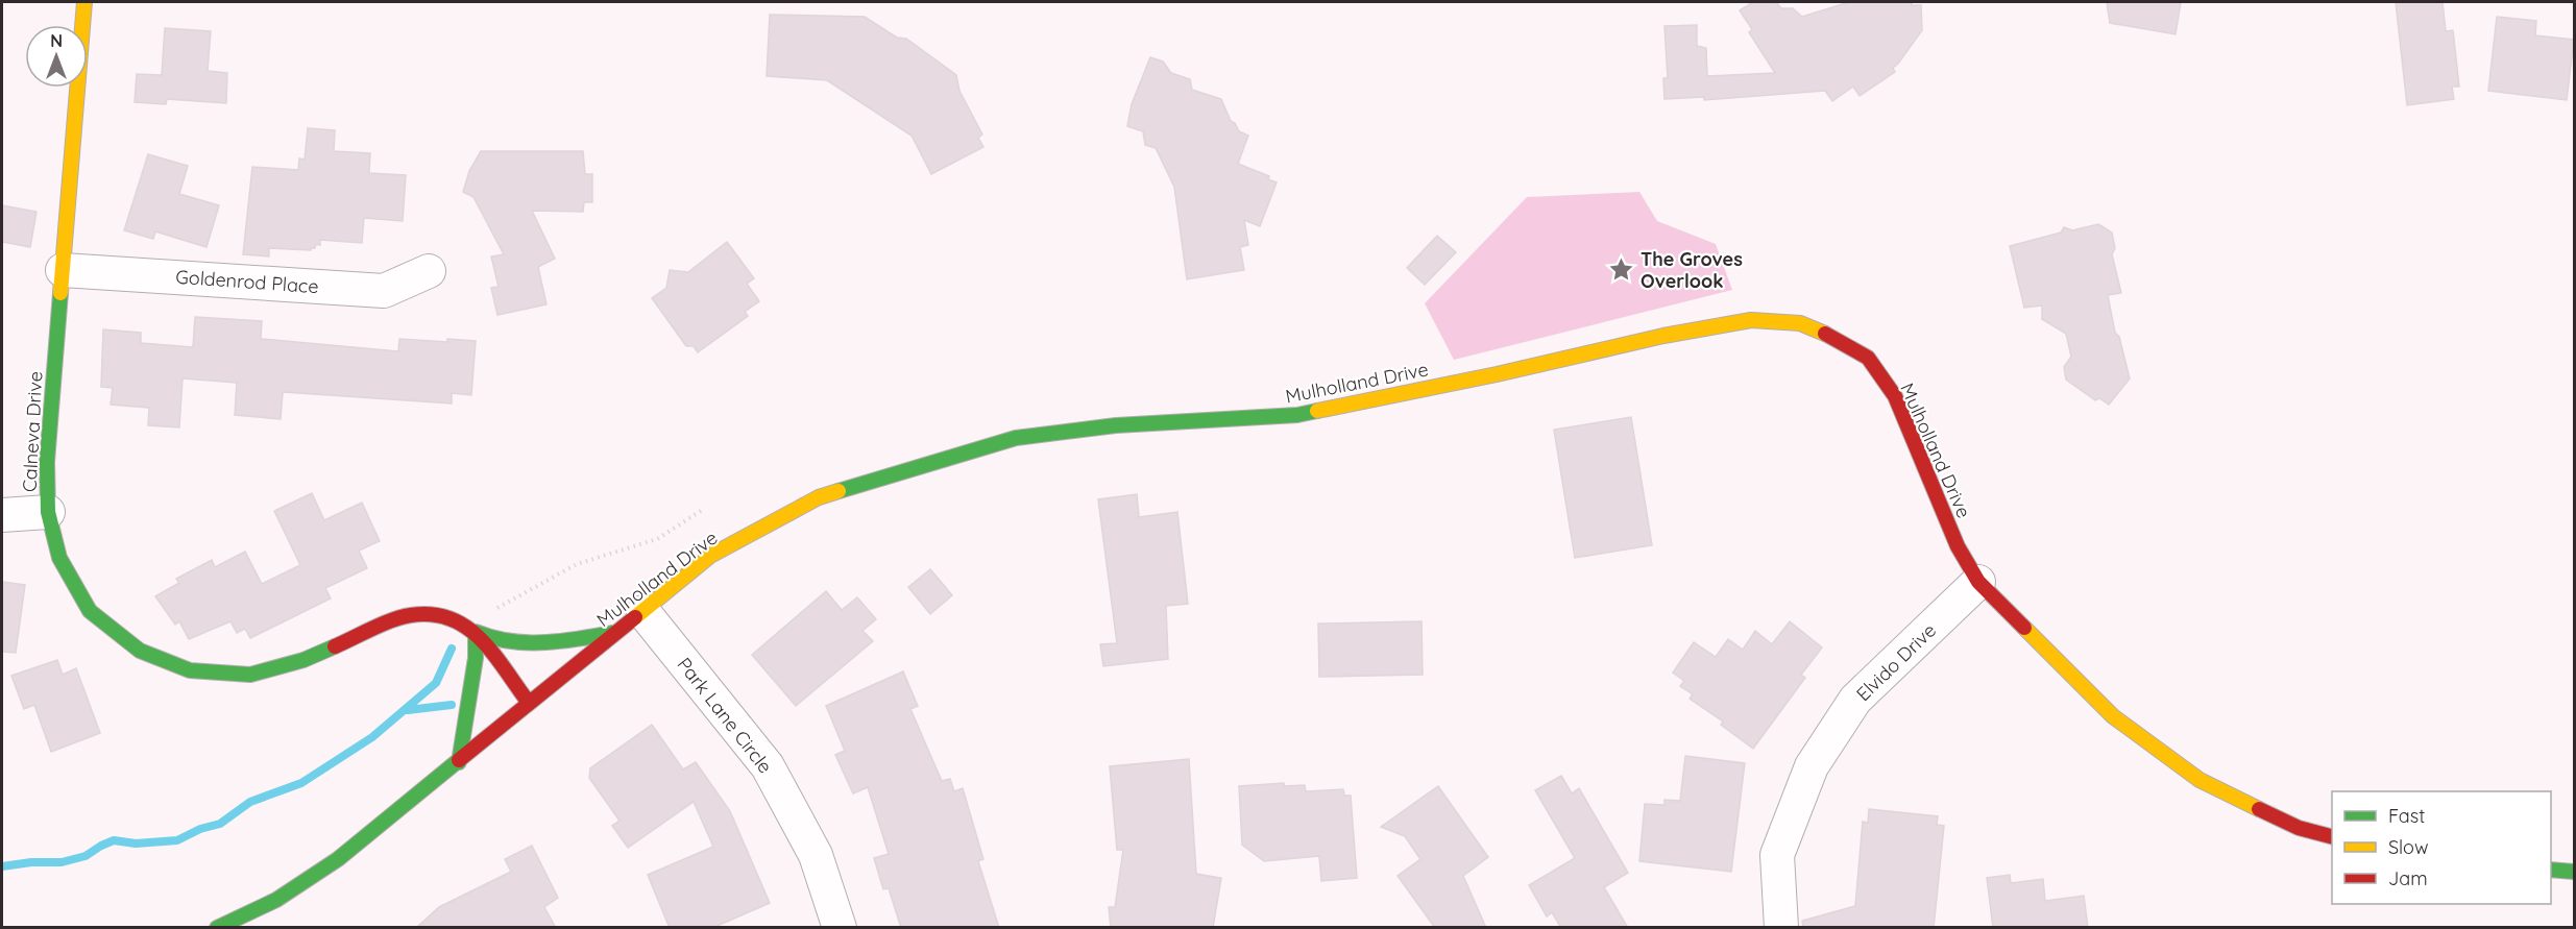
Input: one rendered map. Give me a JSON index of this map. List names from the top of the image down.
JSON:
{
  "streets": {
    "main road": ["Mulholland Drive", "Calneva Drive"],
    "street": ["Goldenrod Place", "Elvido Drive", "Park Lane Circle"]
  },
  "crossings": [
    ["Goldenrod Place", "Calneva Drive"],
    ["Mulholland Drive", "Calneva Drive"],
    ["Mulholland Drive", "Elvido Drive"],
    ["Mulholland Drive", "Park Lane Circle"]
  ],
  "places": {
    "place": ["The Groves Overlook"]
  },
  "legend": ["Fast", "Slow", "Jam"],
  "north": "top"
}
